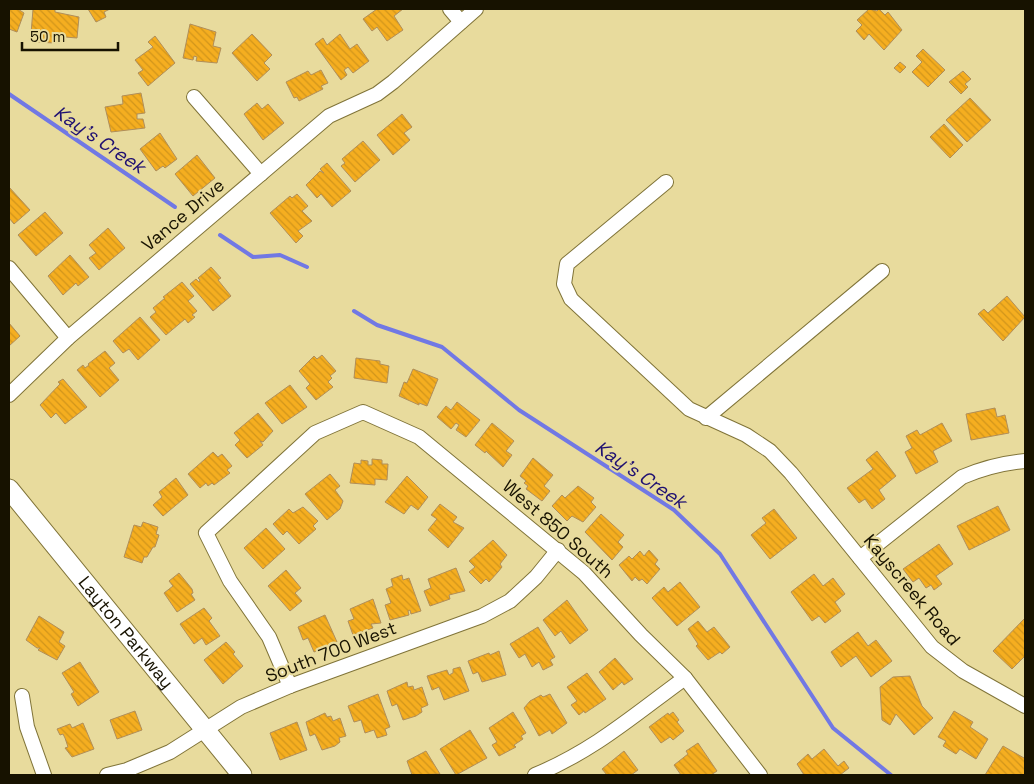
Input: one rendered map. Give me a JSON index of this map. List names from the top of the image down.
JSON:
{
  "streets": {
    "main road": ["Layton Parkway"],
    "street": [
      "Vance Drive",
      "West 850 South",
      "Kayscreek Road",
      "South 700 West"
    ]
  },
  "crossings": [
    ["West 850 South", "South 700 West"],
    ["Layton Parkway", "South 700 West"]
  ],
  "water": ["Kay's Creek"],
  "scale_bar": "50 m"
}
